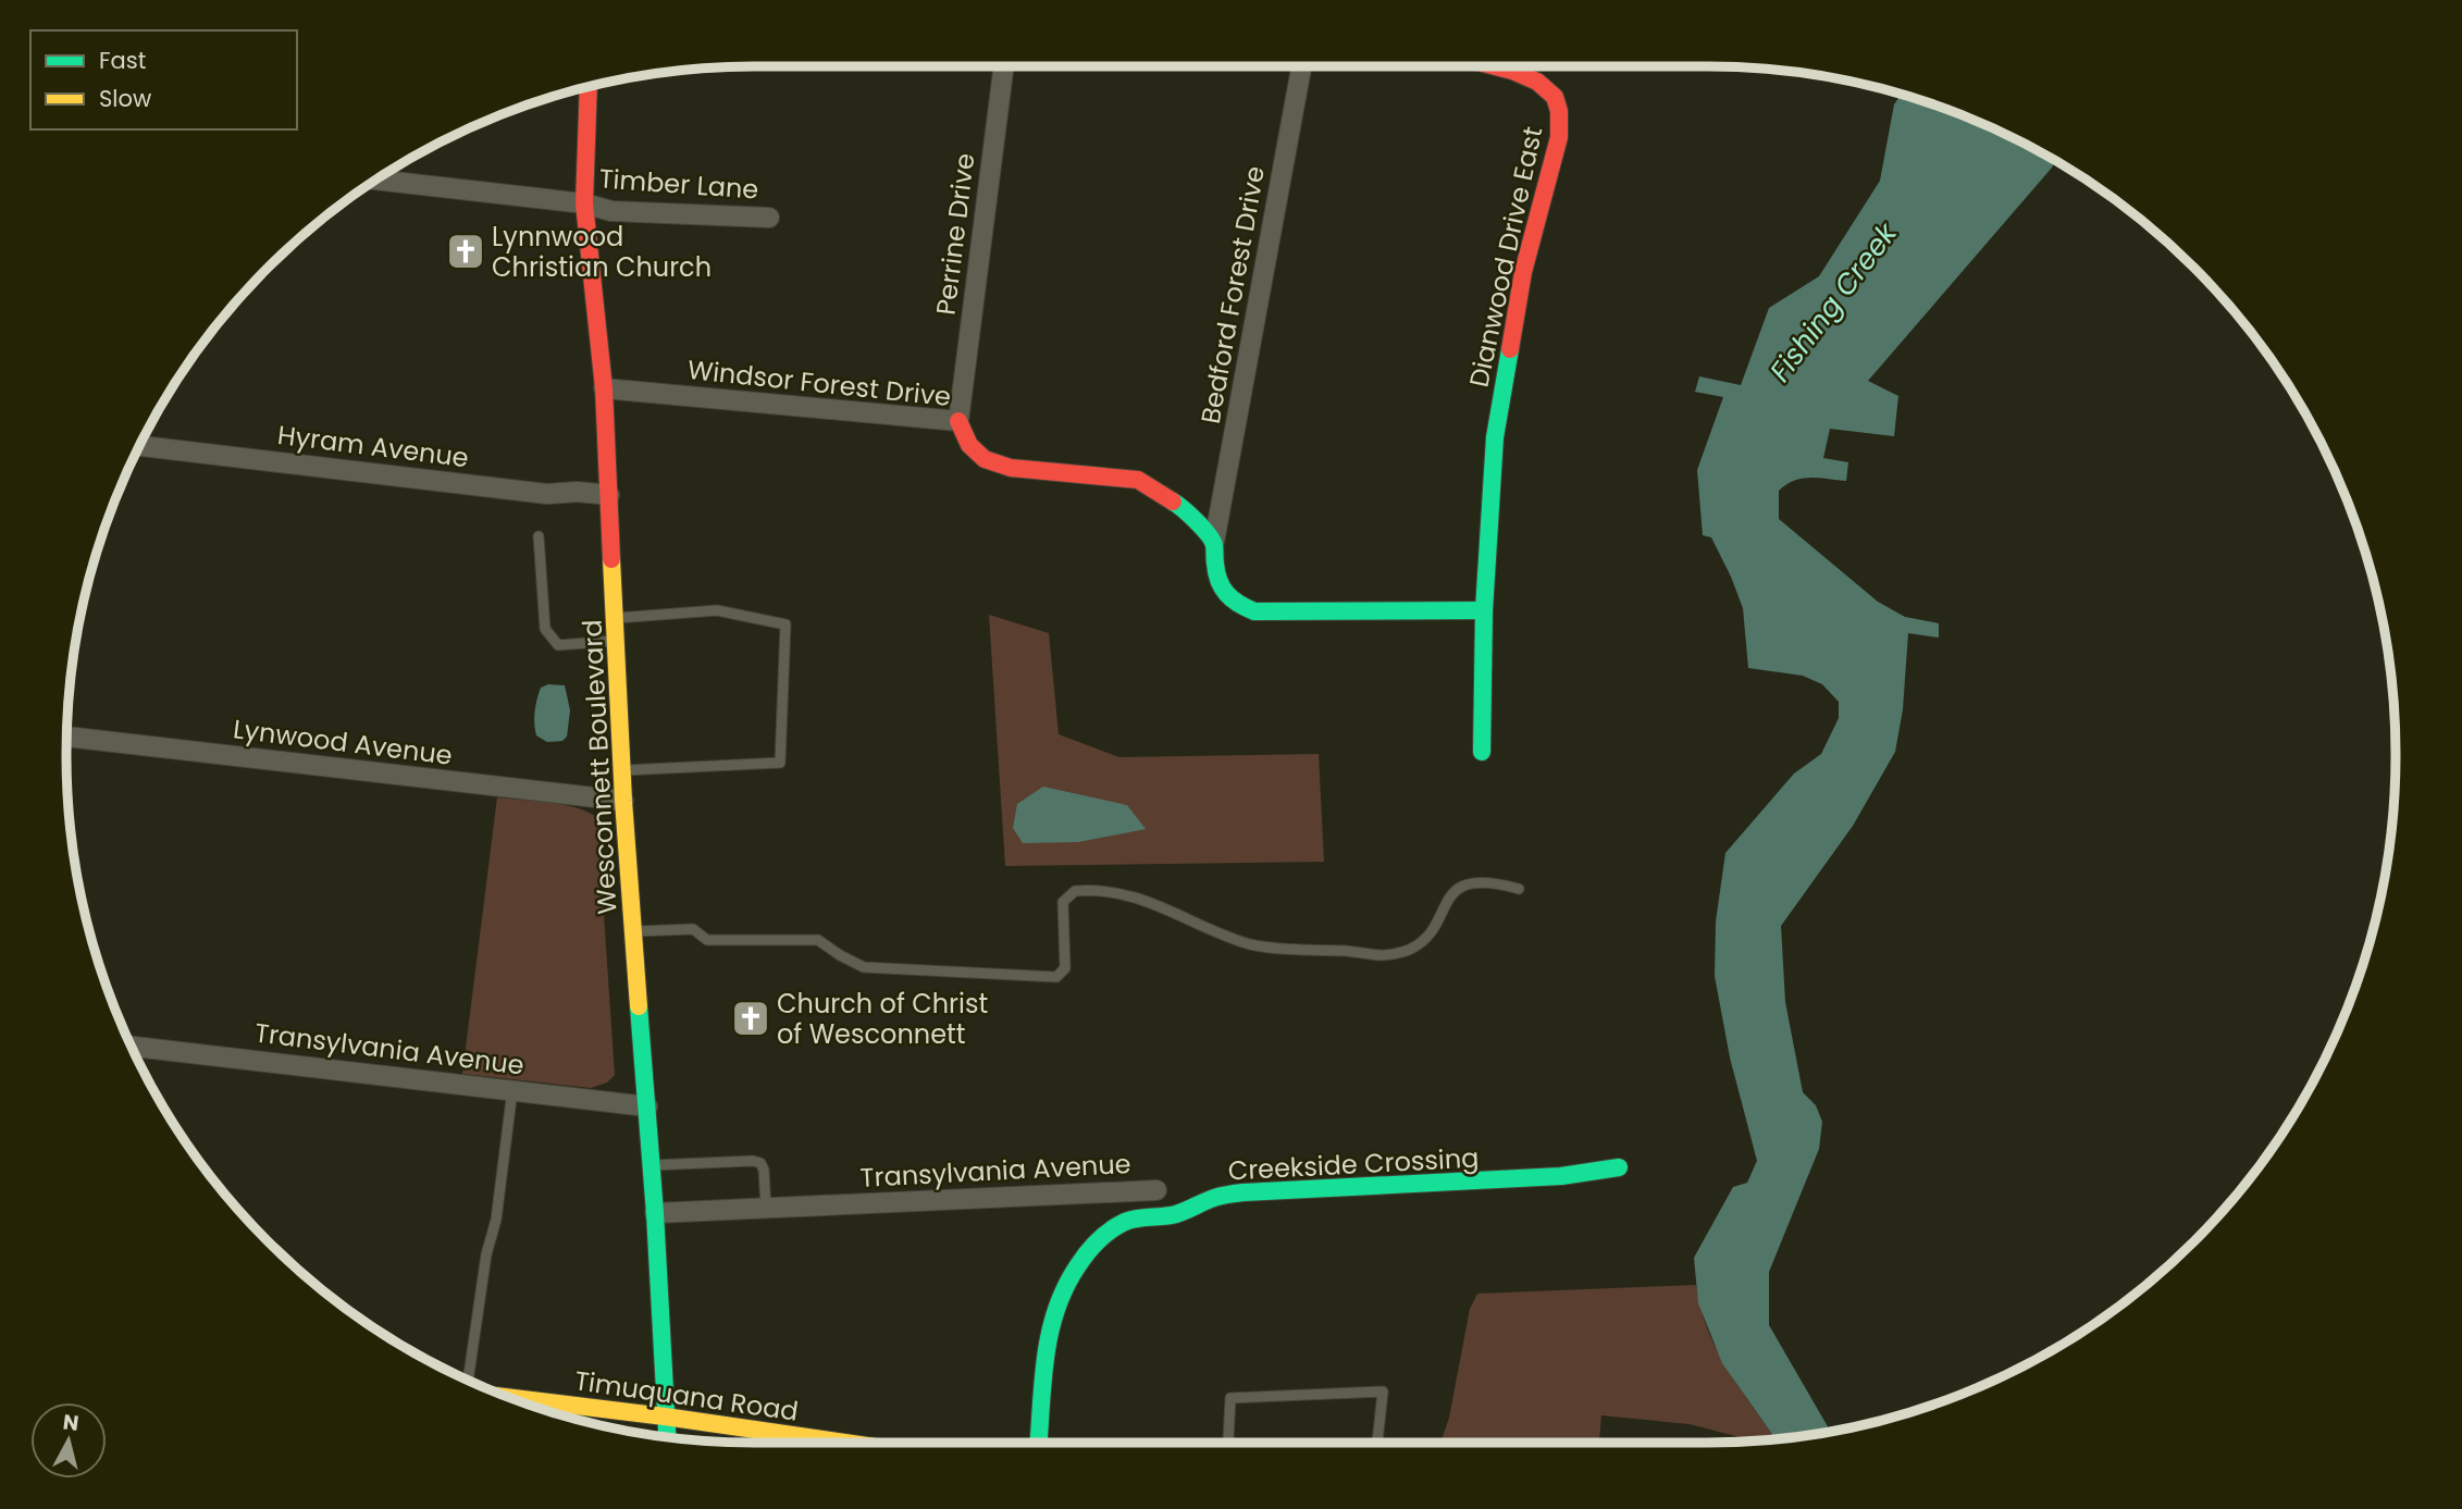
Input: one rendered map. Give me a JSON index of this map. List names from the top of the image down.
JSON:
{
  "streets": {
    "street": [
      "Timber Lane",
      "Perrine Drive",
      "Dianwood Drive East",
      "Bedford Forest Drive",
      "Windsor Forest Drive",
      "Hyram Avenue",
      "Lynwood Avenue",
      "Wesconnett Boulevard",
      "Transylvania Avenue",
      "Creekside Crossing",
      "Timuquana Road"
    ]
  },
  "crossings": [
    ["Timber Lane", "Wesconnett Boulevard"],
    ["Perrine Drive", "Windsor Forest Drive"],
    ["Bedford Forest Drive", "Windsor Forest Drive"],
    ["Windsor Forest Drive", "Wesconnett Boulevard"],
    ["Hyram Avenue", "Wesconnett Boulevard"],
    ["Lynwood Avenue", "Wesconnett Boulevard"],
    ["Wesconnett Boulevard", "Transylvania Avenue"],
    ["Wesconnett Boulevard", "Timuquana Road"]
  ],
  "water": ["Fishing Creek"],
  "places": {
    "church": ["Lynnwood Christian Church", "Church of Christ of Wesconnett"]
  },
  "legend": ["Fast", "Slow"],
  "north": "top"
}
